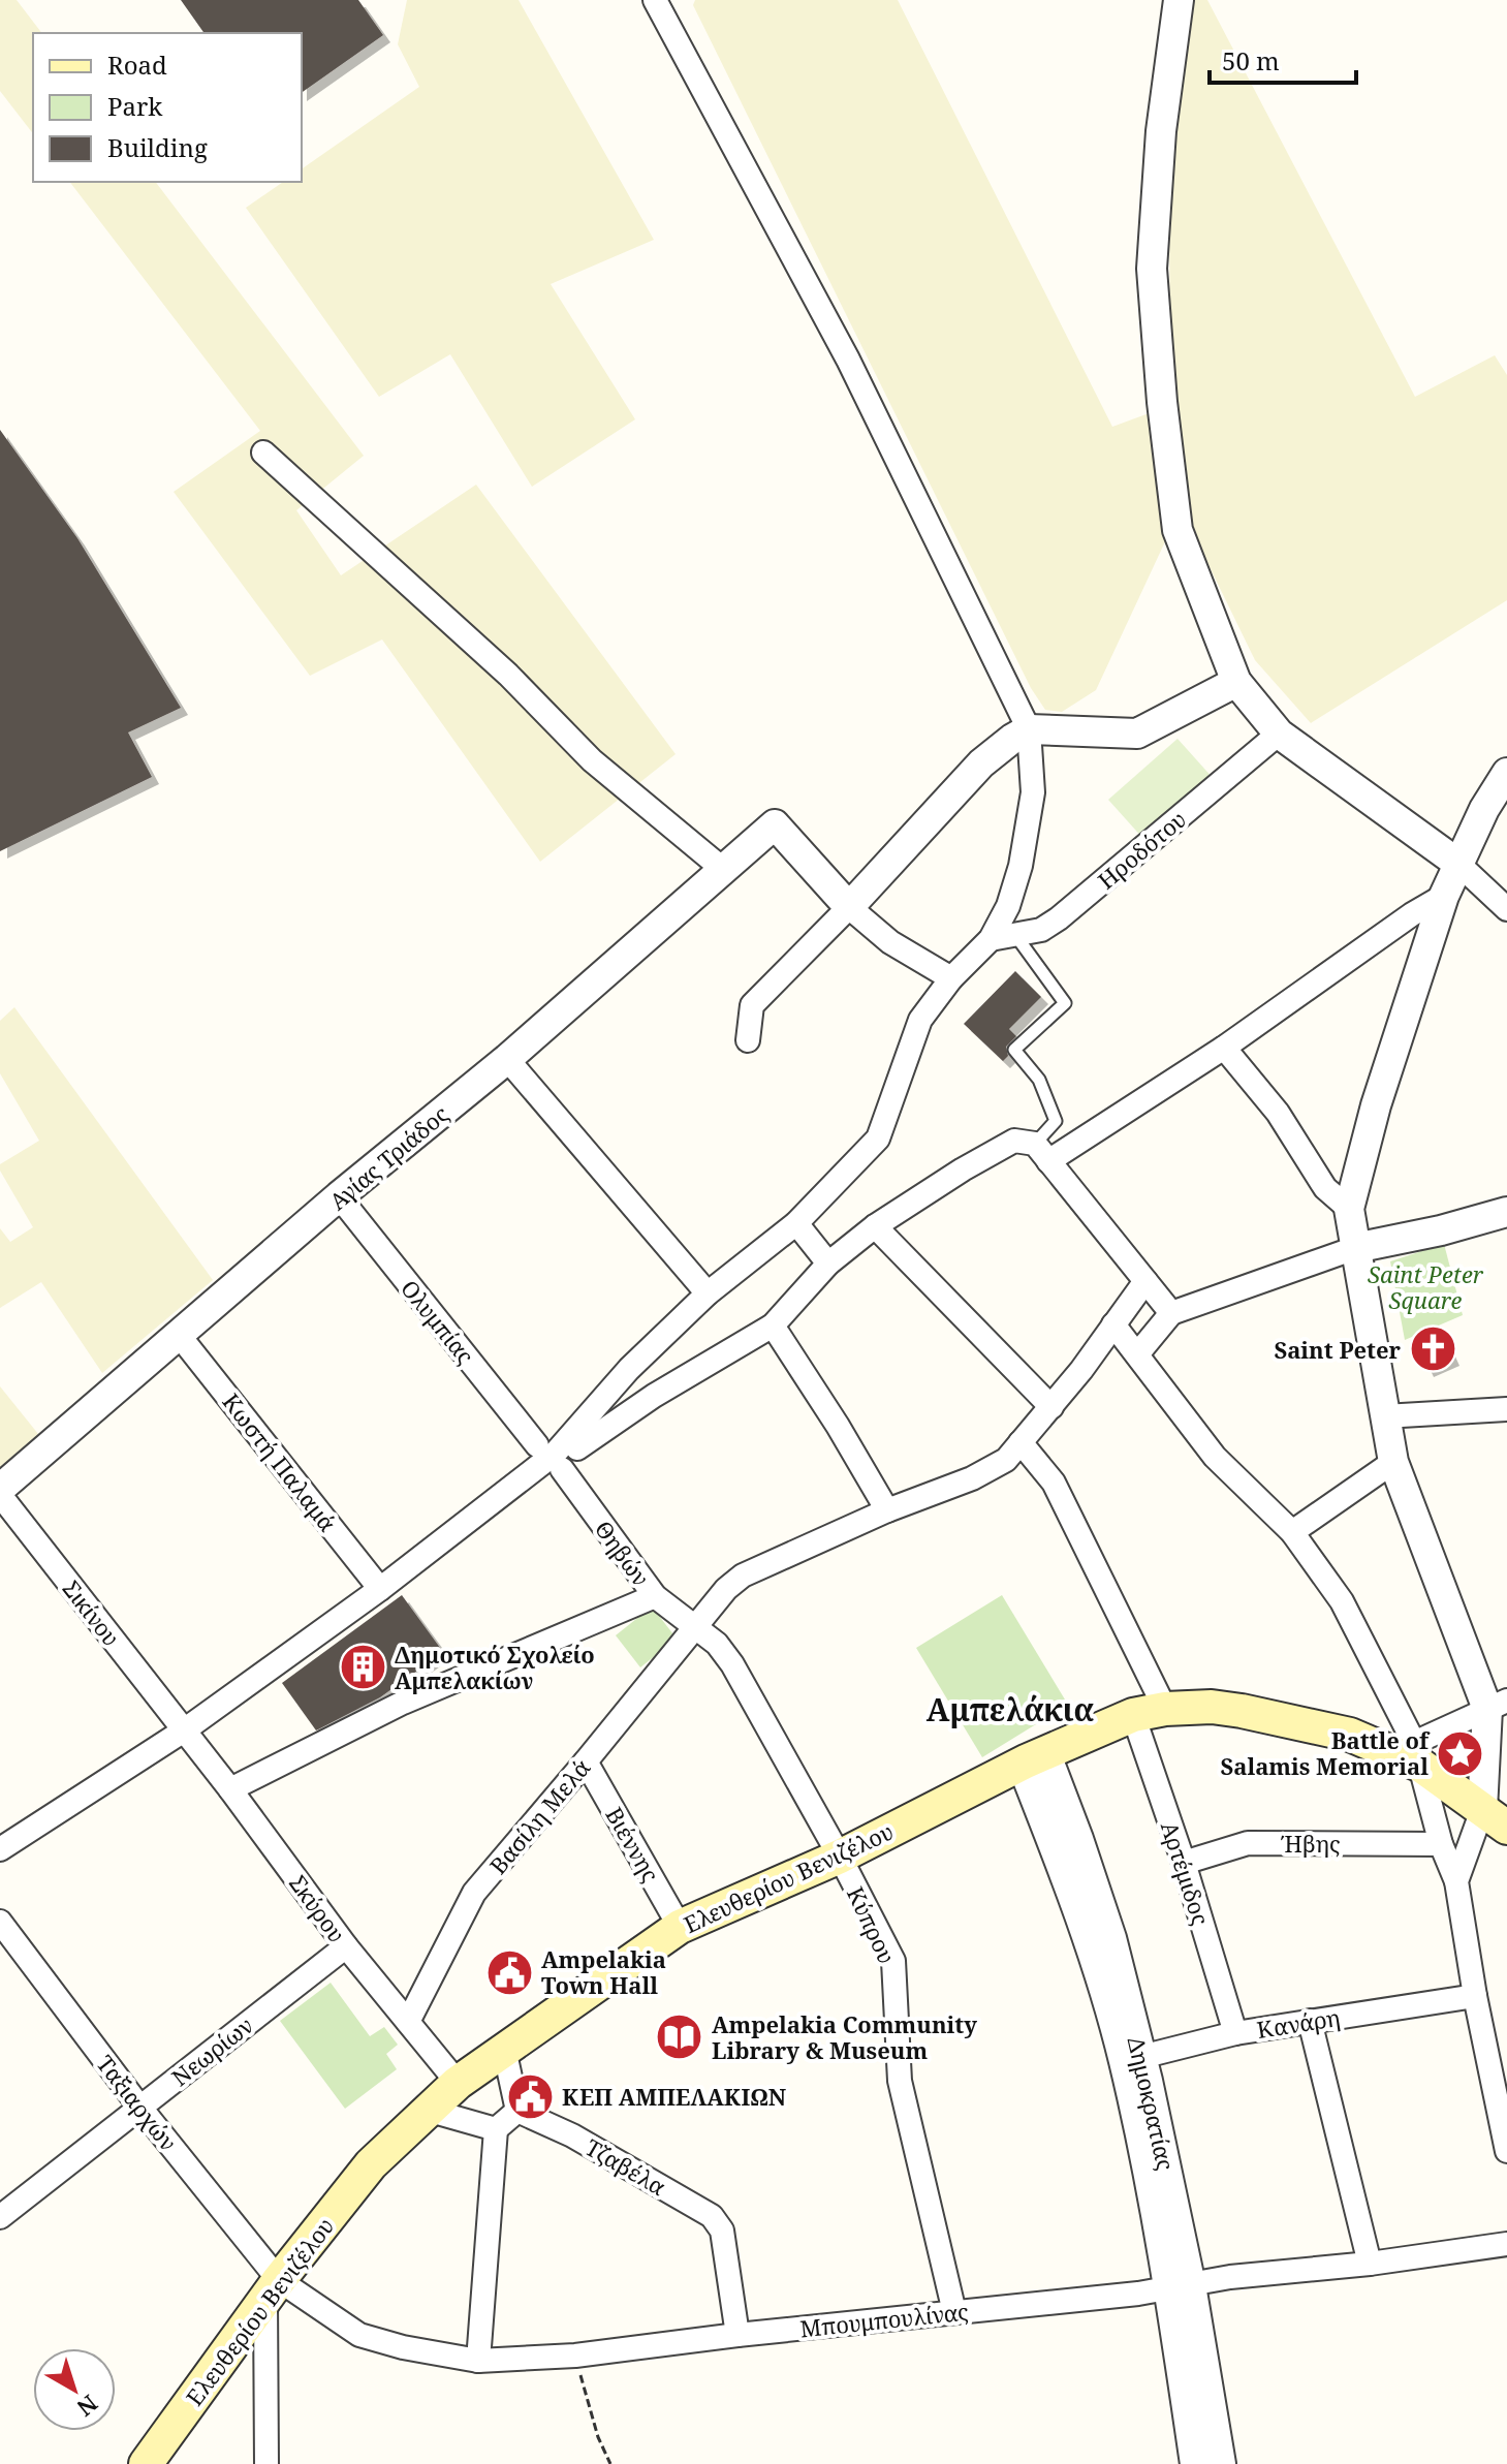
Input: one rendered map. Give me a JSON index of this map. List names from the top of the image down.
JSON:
{
  "streets": {
    "main road": ["Ελευθερίου Βενιζέλου"],
    "street": [
      "Ηροδότου",
      "Αγίας Τριάδος",
      "Ολυμπίας",
      "Κωστή Παλαμά",
      "Θηβών",
      "Σικίνου",
      "Βασίλη Μελά",
      "Ήβης",
      "Βιέννης",
      "Αρτέμιδος",
      "Σκύρου",
      "Κύπρου",
      "Κανάρη",
      "Νεωρίων",
      "Ταξιαρχών",
      "Δημοκρατίας",
      "Τζαβέλα",
      "Μπουμπουλίνας"
    ]
  },
  "crossings": [
    ["Αγίας Τριάδος", "Ολυμπίας"],
    ["Αγίας Τριάδος", "Κωστή Παλαμά"],
    ["Αγίας Τριάδος", "Σικίνου"],
    ["Θηβών", "Βασίλη Μελά"],
    ["Θηβών", "Κύπρου"],
    ["Σικίνου", "Σκύρου"],
    ["Βασίλη Μελά", "Βιέννης"],
    ["Βασίλη Μελά", "Σκύρου"],
    ["Βασίλη Μελά", "Κύπρου"],
    ["Ήβης", "Αρτέμιδος"],
    ["Βιέννης", "Ελευθερίου Βενιζέλου"],
    ["Αρτέμιδος", "Ελευθερίου Βενιζέλου"],
    ["Αρτέμιδος", "Κανάρη"],
    ["Ελευθερίου Βενιζέλου", "Σκύρου"],
    ["Ελευθερίου Βενιζέλου", "Κύπρου"],
    ["Ελευθερίου Βενιζέλου", "Ταξιαρχών"],
    ["Ελευθερίου Βενιζέλου", "Δημοκρατίας"],
    ["Ελευθερίου Βενιζέλου", "Μπουμπουλίνας"],
    ["Σκύρου", "Νεωρίων"],
    ["Κύπρου", "Μπουμπουλίνας"],
    ["Κανάρη", "Δημοκρατίας"],
    ["Νεωρίων", "Ταξιαρχών"],
    ["Ταξιαρχών", "Μπουμπουλίνας"],
    ["Δημοκρατίας", "Μπουμπουλίνας"],
    ["Τζαβέλα", "Μπουμπουλίνας"]
  ],
  "districts": ["Αμπελάκια"],
  "parks": ["Saint Peter Square"],
  "places": {
    "church": ["Saint Peter"],
    "building": ["Δημοτικό Σχολείο Αμπελακίων"],
    "place": ["Battle of Salamis Memorial"],
    "public building": ["Ampelakia Town Hall", "ΚΕΠ ΑΜΠΕΛΑΚΙΩΝ"],
    "library": ["Ampelakia Community Library & Museum"]
  },
  "legend": ["Road", "Park", "Building"],
  "scale_bar": "50 m",
  "north": "bottom right"
}
